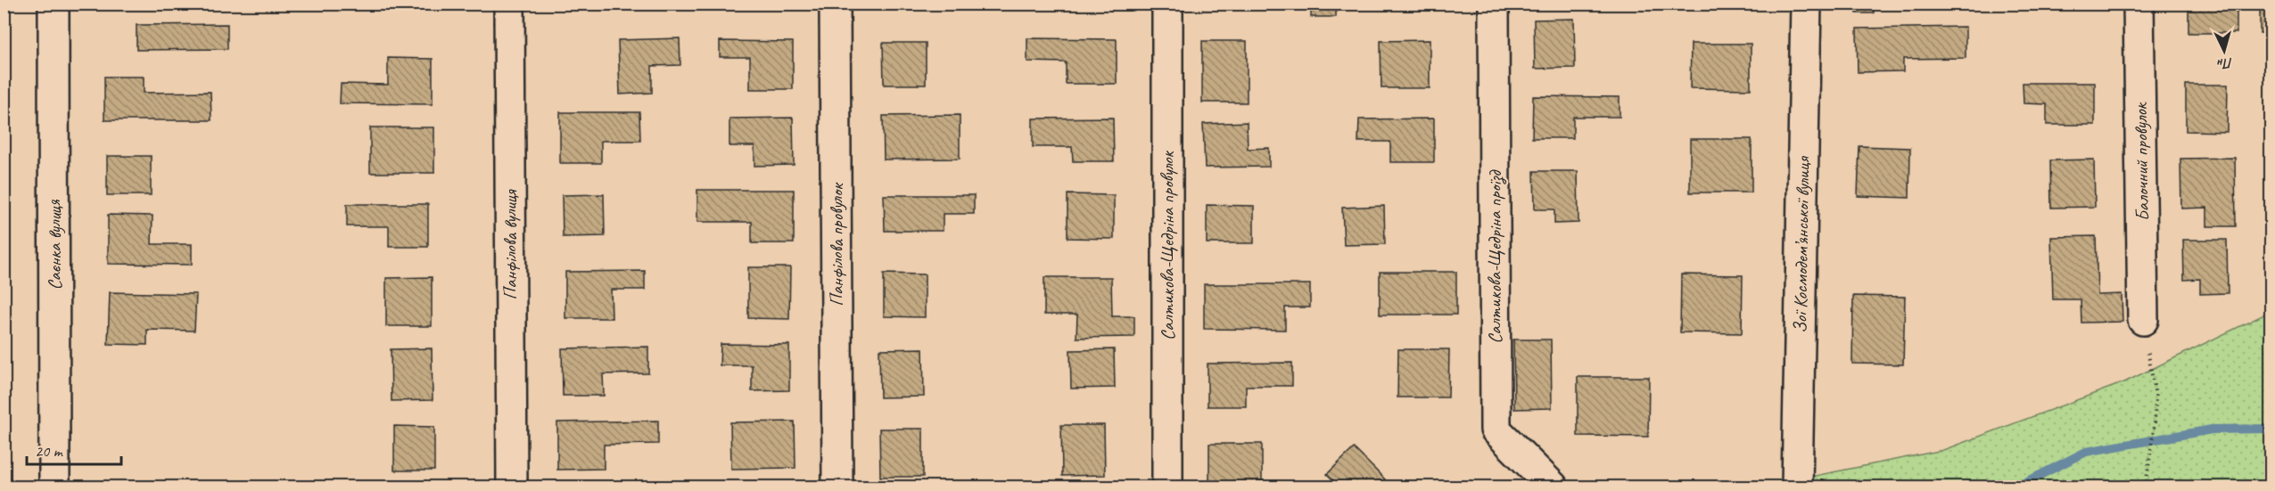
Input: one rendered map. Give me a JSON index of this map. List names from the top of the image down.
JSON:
{
  "streets": {
    "street": [
      "Балочний провулок",
      "Саєнка вулиця",
      "Панфілова вулиця",
      "Панфілова провулок",
      "Зої Космодем’янської вулиця",
      "Салтикова-Щедріна провулок",
      "Салтикова-Щедріна проїзд"
    ]
  },
  "scale_bar": "20 m",
  "north": "bottom"
}
